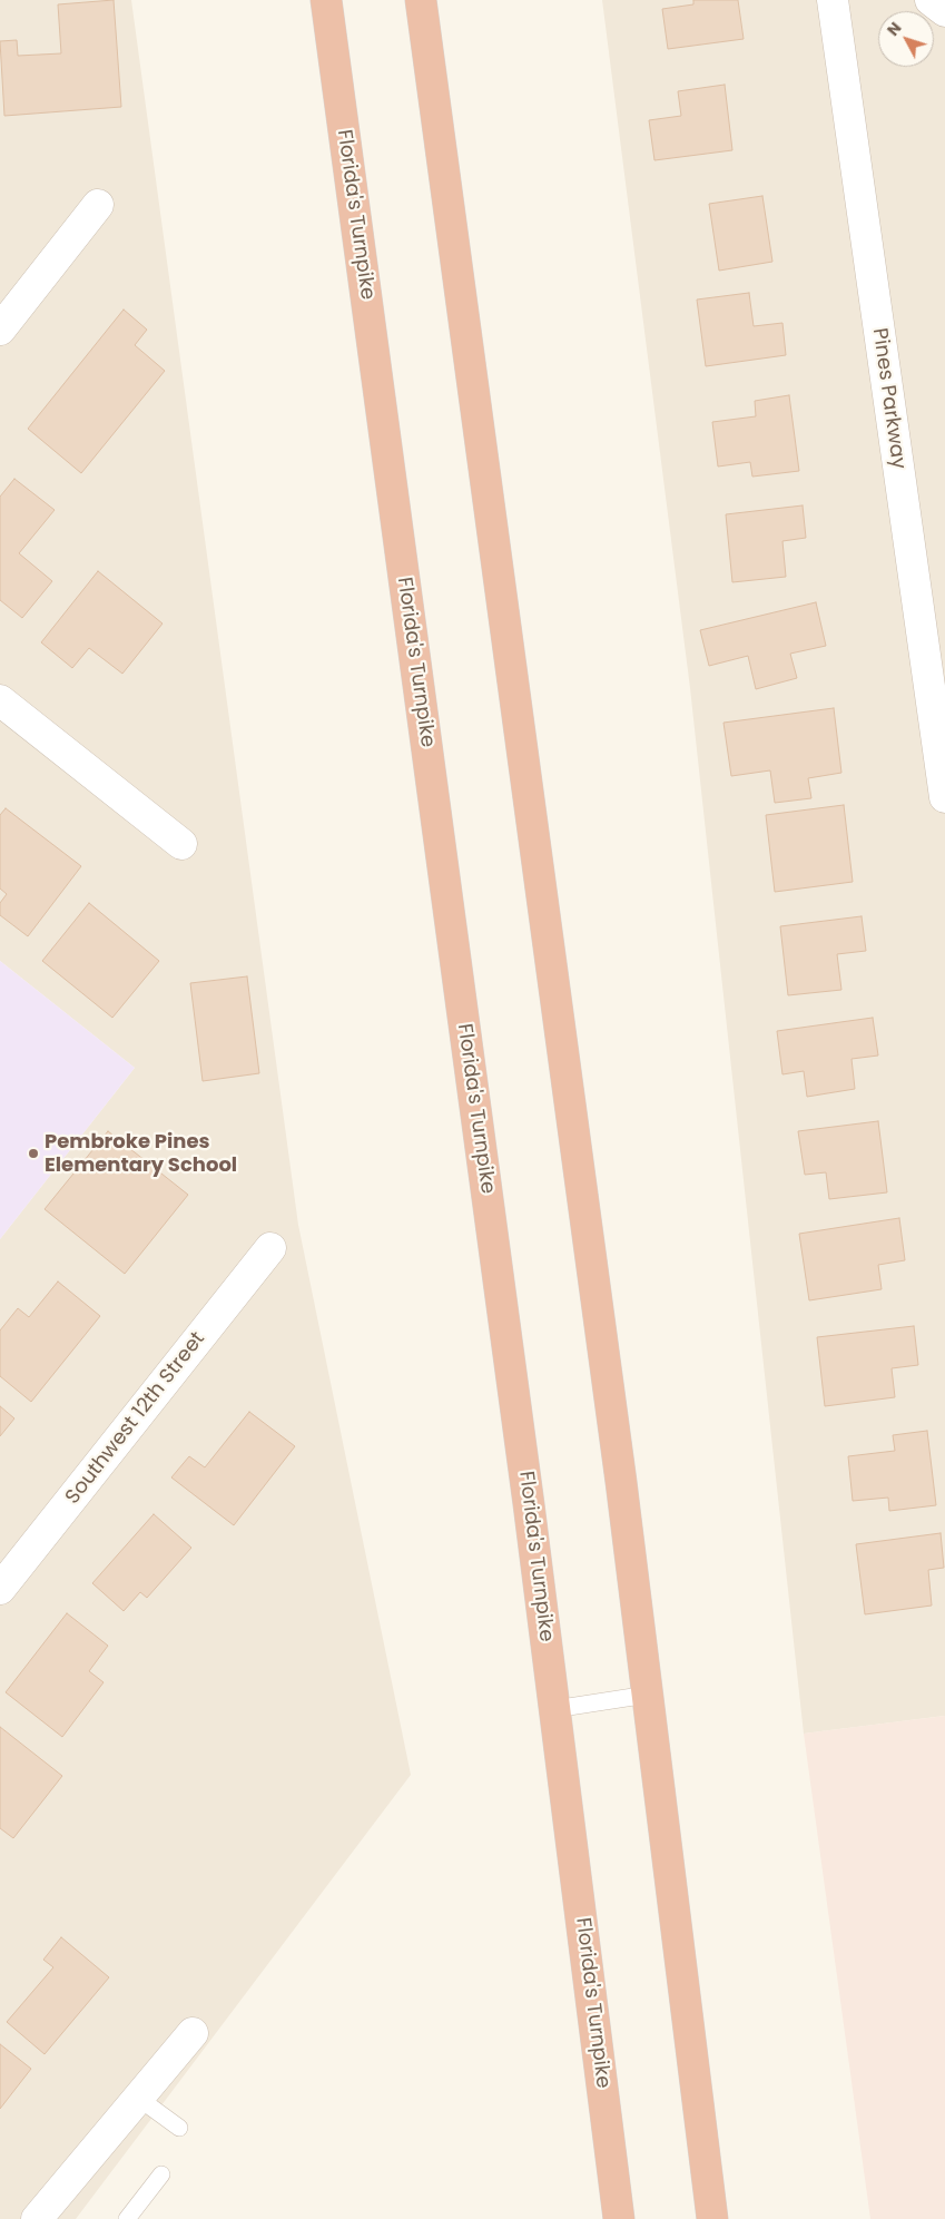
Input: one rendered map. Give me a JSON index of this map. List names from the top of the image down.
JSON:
{
  "streets": {
    "highway": ["Florida's Turnpike"],
    "street": ["Pines Parkway", "Southwest 12th Street"]
  },
  "places": ["Pembroke Pines Elementary School"],
  "north": "top left"
}
